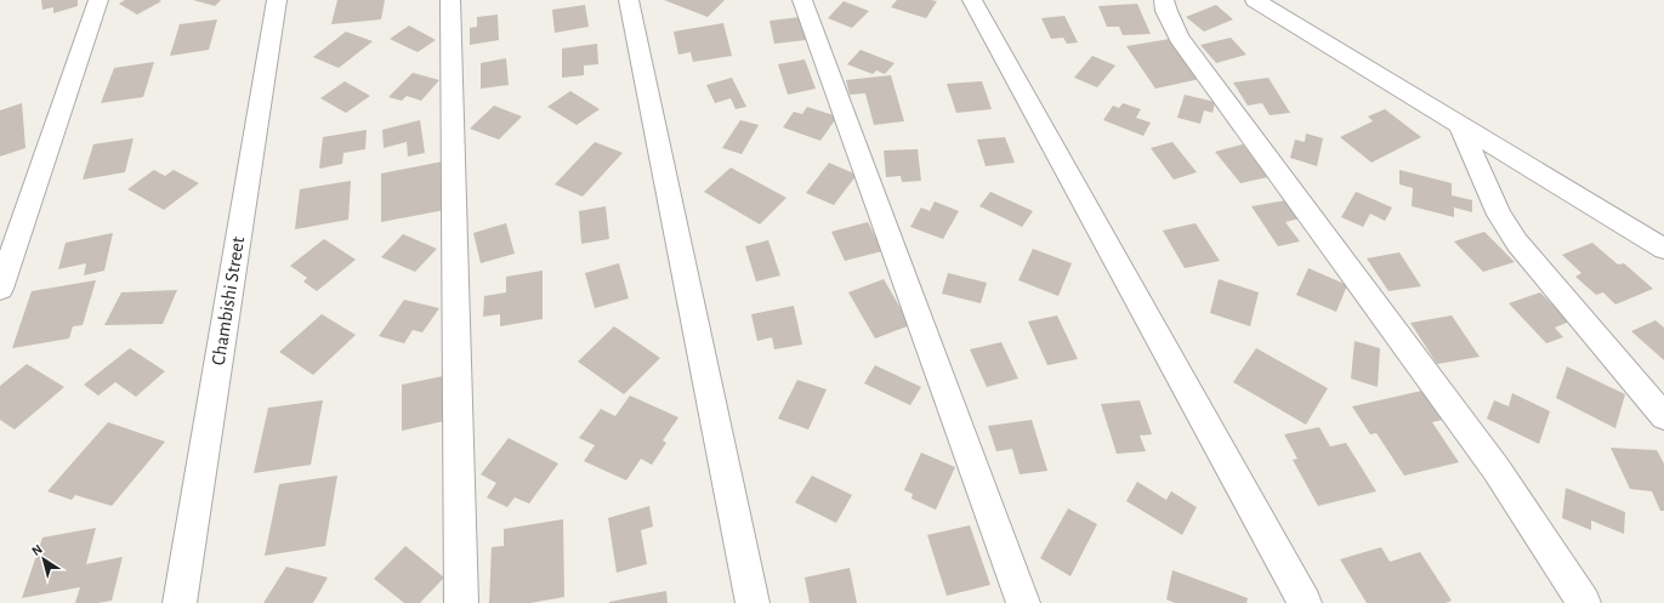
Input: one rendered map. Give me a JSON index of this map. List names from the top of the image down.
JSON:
{
  "streets": {
    "street": ["Chambishi Street"]
  },
  "north": "top left"
}
